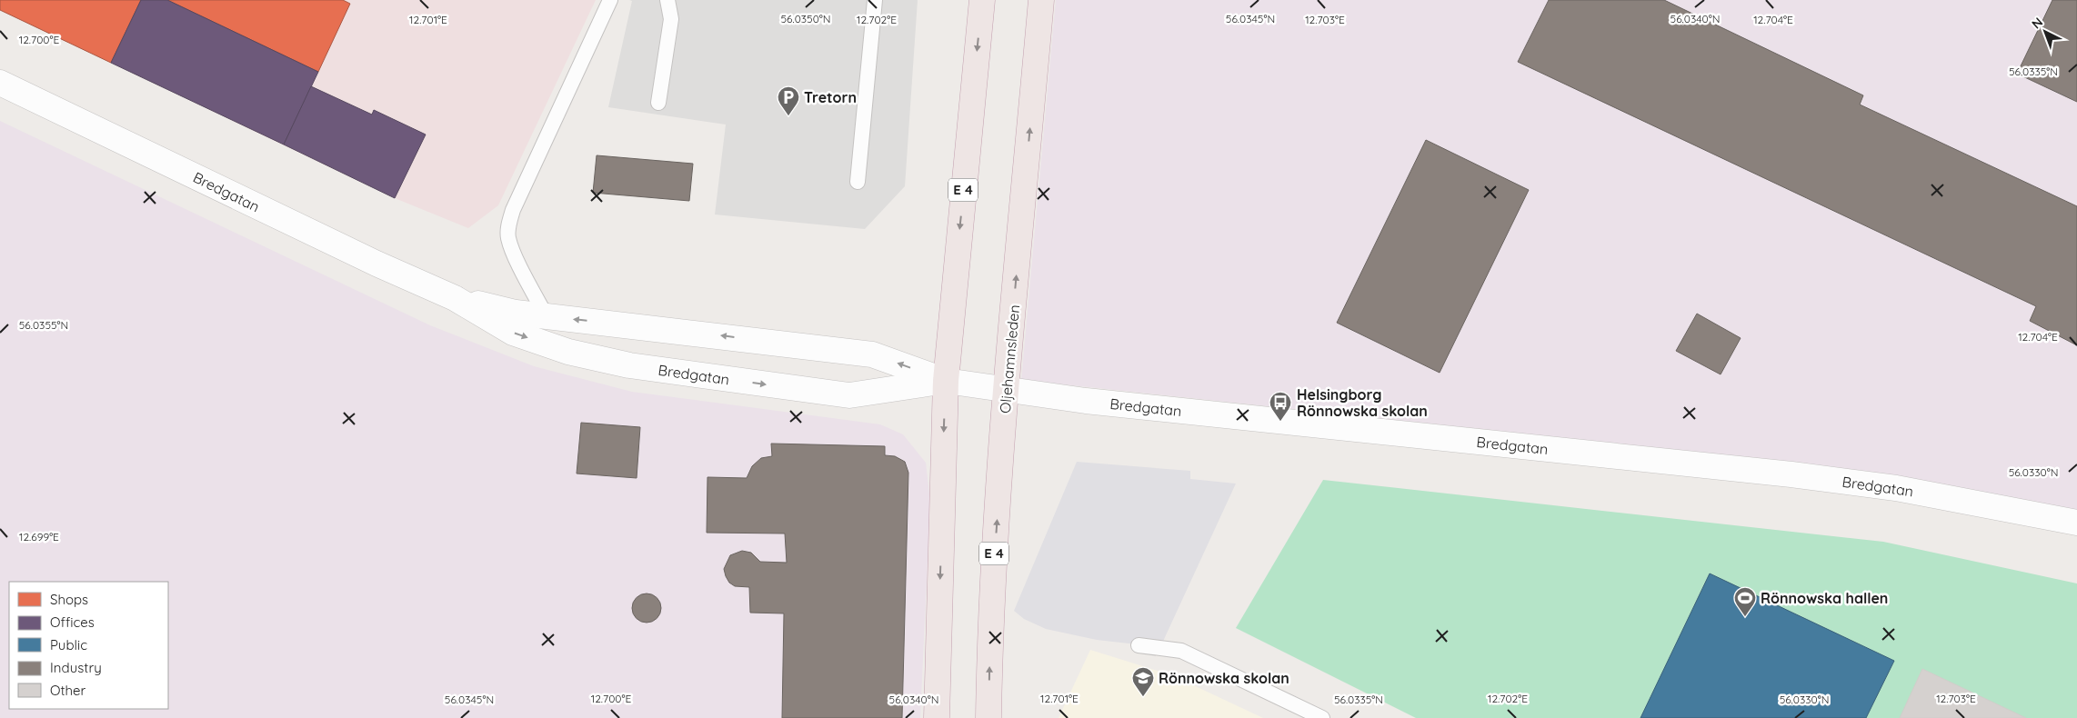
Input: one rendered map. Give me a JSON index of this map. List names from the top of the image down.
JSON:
{
  "streets": {
    "highway": ["E 4", "Oljehamnsleden"],
    "street": ["Bredgatan"]
  },
  "crossings": [
    ["E 4", "Bredgatan"],
    ["Bredgatan", "Oljehamnsleden"]
  ],
  "places": {
    "parking": ["Tretorn"],
    "bus stop": ["Helsingborg Rönnowska skolan"],
    "sports": ["Rönnowska hallen"],
    "school or university": ["Rönnowska skolan"]
  },
  "legend": [
    "Shops",
    "Offices",
    "Public",
    "Industry",
    "Other"
  ],
  "north": "top left",
  "coordinates": [
    "56.0350°N",
    "56.0345°N",
    "56.0340°N",
    "12.701°E",
    "12.702°E",
    "12.703°E",
    "12.704°E",
    "12.700°E",
    "56.0335°N",
    "56.0355°N",
    "56.0330°N",
    "12.699°E"
  ]
}
